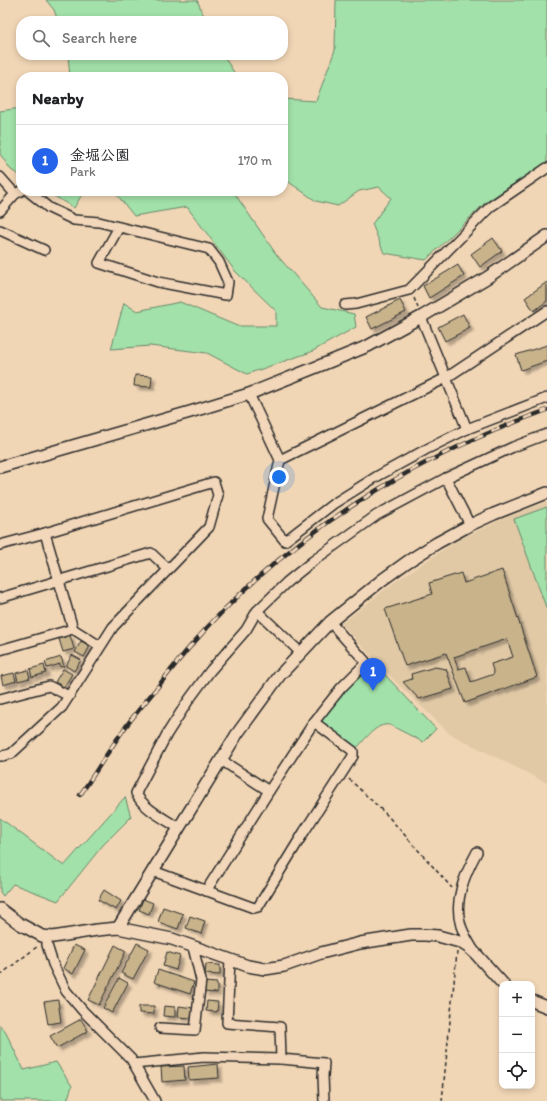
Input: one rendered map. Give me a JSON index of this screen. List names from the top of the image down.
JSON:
{
  "page": {
    "search": "Search here",
    "heading": "Nearby",
    "list": [
      {
        "mark": "1",
        "name": "金堀公園",
        "note": "Park",
        "value": "170 m"
      }
    ],
    "pins": "1",
    "map_buttons": ["+", "−"]
  }
}
